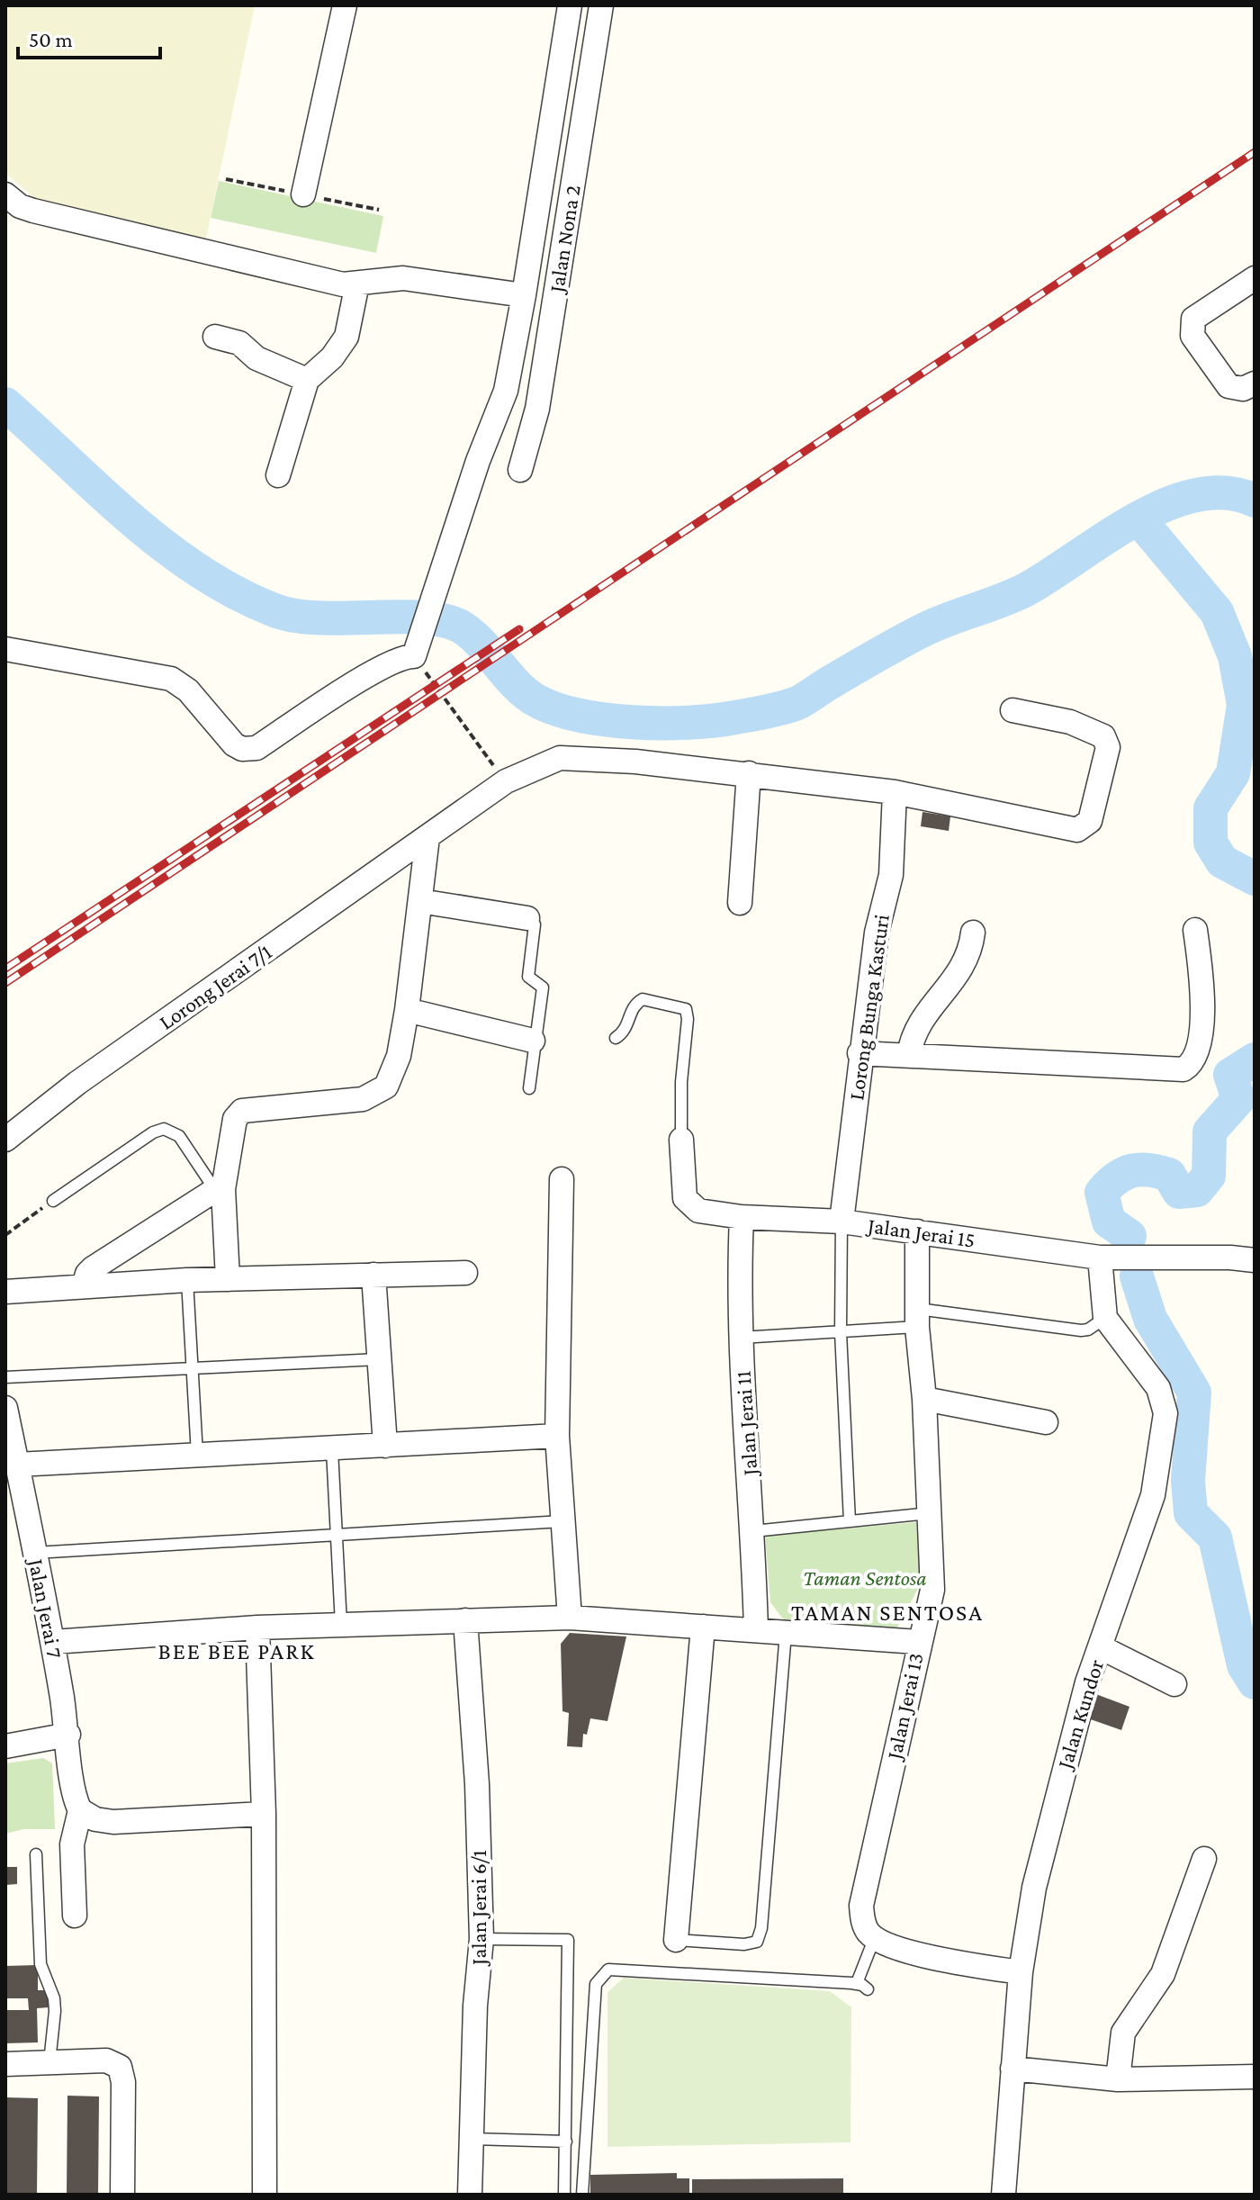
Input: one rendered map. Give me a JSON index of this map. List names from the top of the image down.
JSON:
{
  "streets": {
    "street": [
      "Jalan Nona 2",
      "Lorong Jerai 7/1",
      "Lorong Bunga Kasturi",
      "Jalan Jerai 15",
      "Jalan Jerai 11",
      "Jalan Jerai 7",
      "Jalan Jerai 13",
      "Jalan Kundor",
      "Jalan Jerai 6/1"
    ]
  },
  "crossings": [
    ["Lorong Jerai 7/1", "Lorong Bunga Kasturi"],
    ["Lorong Bunga Kasturi", "Jalan Jerai 15"],
    ["Jalan Jerai 15", "Jalan Jerai 11"],
    ["Jalan Jerai 15", "Jalan Jerai 13"]
  ],
  "districts": ["TAMAN SENTOSA", "BEE BEE PARK"],
  "parks": ["Taman Sentosa"],
  "scale_bar": "50 m"
}
